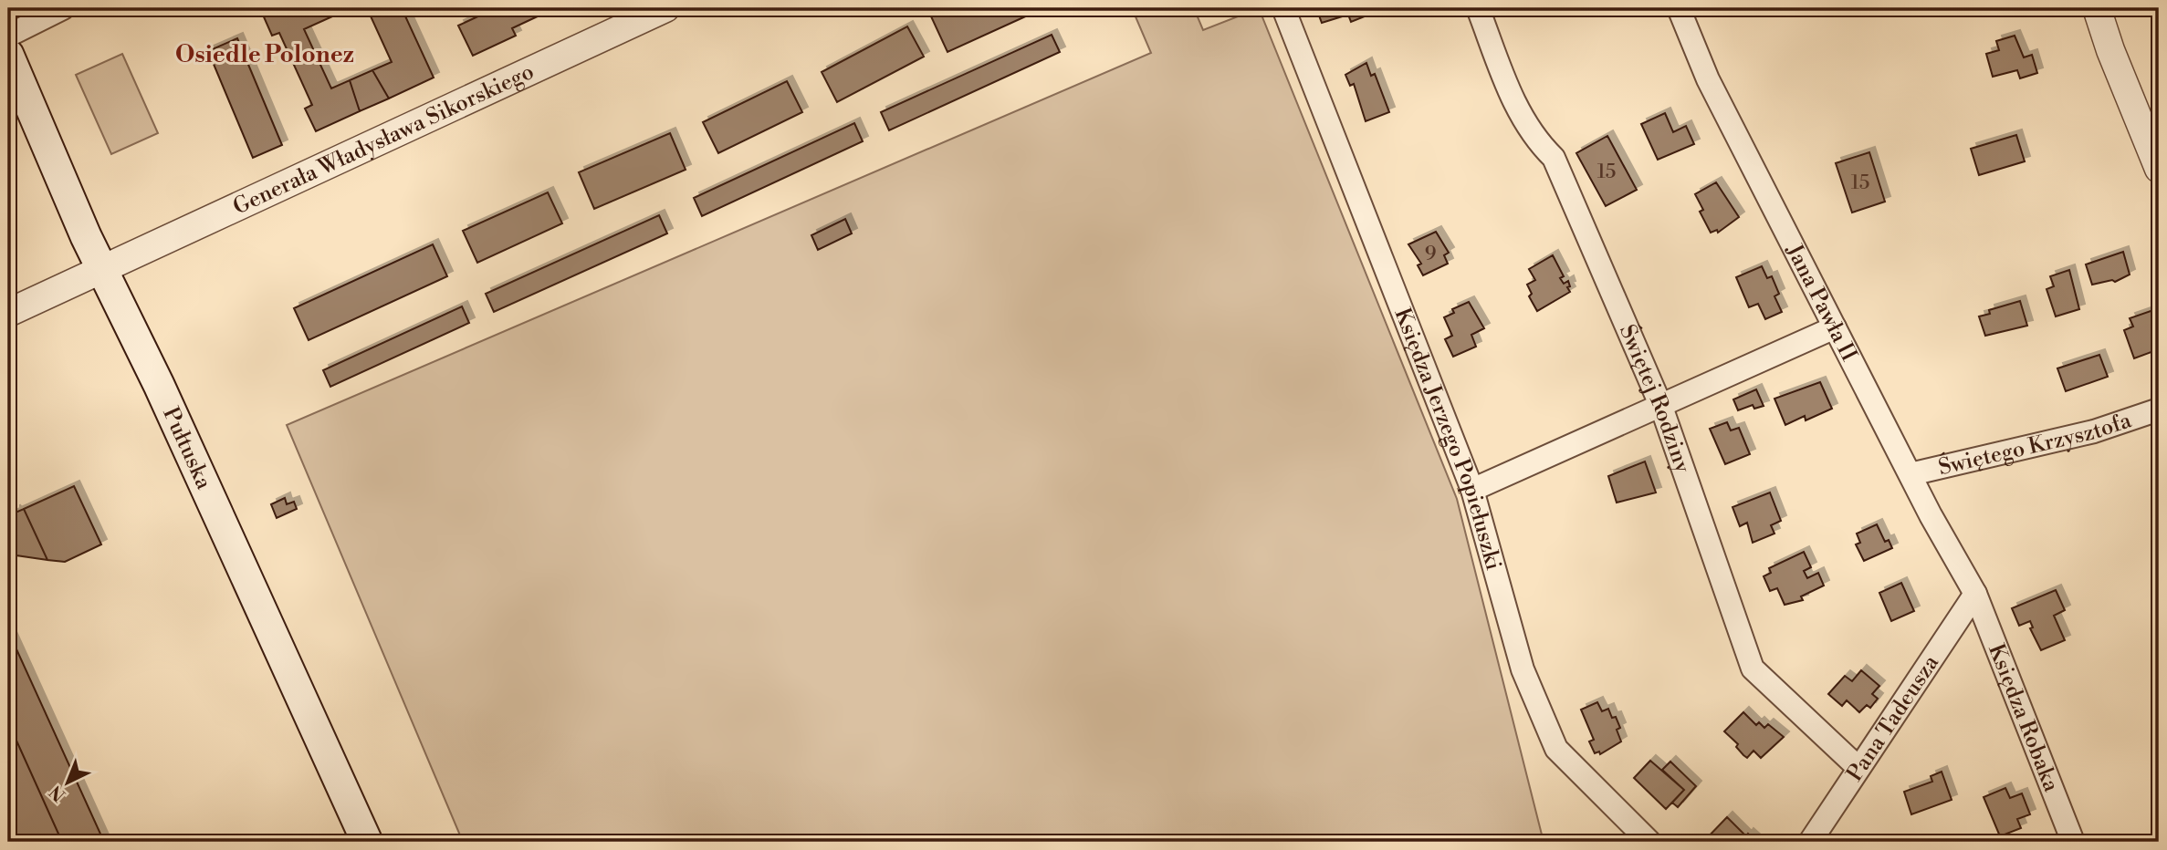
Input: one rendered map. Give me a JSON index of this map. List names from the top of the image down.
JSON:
{
  "streets": {
    "main road": ["Pułtuska"],
    "street": [
      "Generała Władysława Sikorskiego",
      "Jana Pawła II",
      "Świętej Rodziny",
      "Księdza Jerzego Popiełuszki",
      "Świętego Krzysztofa",
      "Pana Tadeusza",
      "Księdza Robaka"
    ]
  },
  "crossings": [
    ["Generała Władysława Sikorskiego", "Pułtuska"],
    ["Jana Pawła II", "Świętego Krzysztofa"],
    ["Jana Pawła II", "Pana Tadeusza"],
    ["Jana Pawła II", "Księdza Robaka"],
    ["Świętej Rodziny", "Pana Tadeusza"],
    ["Pana Tadeusza", "Księdza Robaka"]
  ],
  "districts": ["Osiedle Polonez"],
  "house_numbers": ["15", "15", "9"],
  "north": "bottom left"
}
